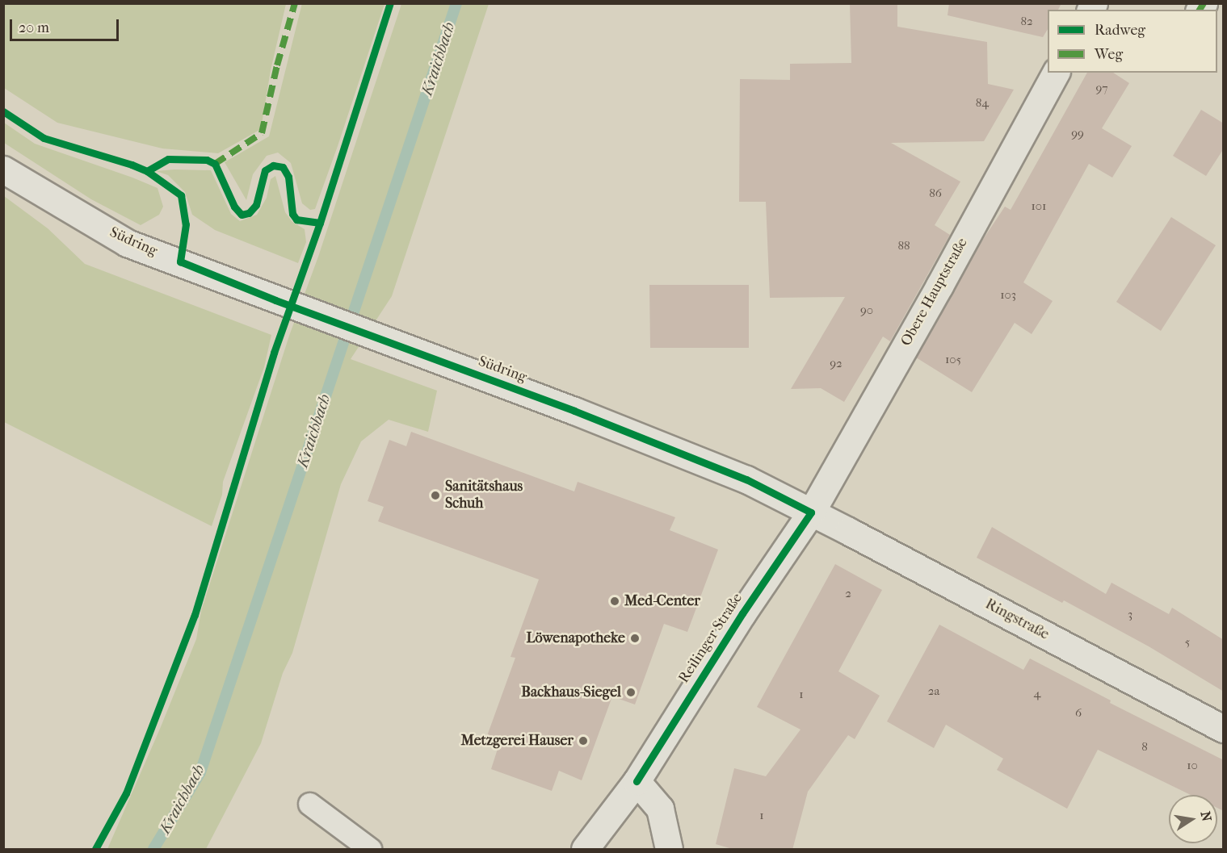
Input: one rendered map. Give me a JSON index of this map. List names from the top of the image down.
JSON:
{
  "streets": {
    "street": [
      "Südring",
      "Obere Hauptstraße",
      "Ringstraße",
      "Reilinger Straße"
    ]
  },
  "crossings": [
    ["Südring", "Obere Hauptstraße"],
    ["Südring", "Ringstraße"],
    ["Südring", "Reilinger Straße"],
    ["Obere Hauptstraße", "Ringstraße"],
    ["Obere Hauptstraße", "Reilinger Straße"],
    ["Ringstraße", "Reilinger Straße"]
  ],
  "water": ["Kraichbach"],
  "places": [
    "Sanitätshaus Schuh",
    "Med-Center",
    "Löwenapotheke",
    "Backhaus-Siegel",
    "Metzgerei Hauser"
  ],
  "house_numbers": [
    "82",
    "97",
    "84",
    "99",
    "86",
    "101",
    "88",
    "103",
    "90",
    "105",
    "92",
    "2",
    "3",
    "5",
    "2a",
    "4",
    "1",
    "6",
    "8",
    "10",
    "1"
  ],
  "legend": ["Radweg", "Weg"],
  "scale_bar": "20 m",
  "north": "right"
}
